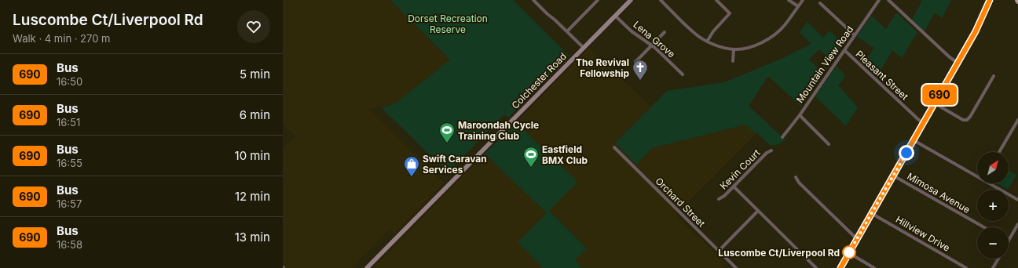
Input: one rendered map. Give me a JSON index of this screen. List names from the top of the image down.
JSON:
{
  "streets": {
    "main road": ["Colchester Road"],
    "street": [
      "Lena Grove",
      "Mountain View Road",
      "Pleasant Street",
      "Kevin Court",
      "Mimosa Avenue",
      "Orchard Street",
      "Hillview Drive"
    ]
  },
  "crossings": [
    ["Lena Grove", "Colchester Road"],
    ["Mountain View Road", "Pleasant Street"]
  ],
  "parks": ["Dorset Recreation Reserve"],
  "places": {
    "church": ["The Revival Fellowship"],
    "sports": ["Maroondah Cycle Training Club", "Eastfield BMX Club"],
    "shop": ["Swift Caravan Services"],
    "other": ["Luscombe Ct/Liverpool Rd"]
  },
  "lines": ["bus line 690"],
  "north": "top right",
  "page": {
    "heading": ["Luscombe Ct/Liverpool Rd", "Walk · 4 min · 270 m"],
    "on_map": "690",
    "list": [
      {
        "mark": "690",
        "name": "Bus",
        "note": "16:50",
        "value": "5 min"
      },
      {
        "mark": "690",
        "name": "Bus",
        "note": "16:51",
        "value": "6 min"
      },
      {
        "mark": "690",
        "name": "Bus",
        "note": "16:55",
        "value": "10 min"
      },
      {
        "mark": "690",
        "name": "Bus",
        "note": "16:57",
        "value": "12 min"
      },
      {
        "mark": "690",
        "name": "Bus",
        "note": "16:58",
        "value": "13 min"
      }
    ],
    "map_buttons": ["+", "−"]
  }
}
